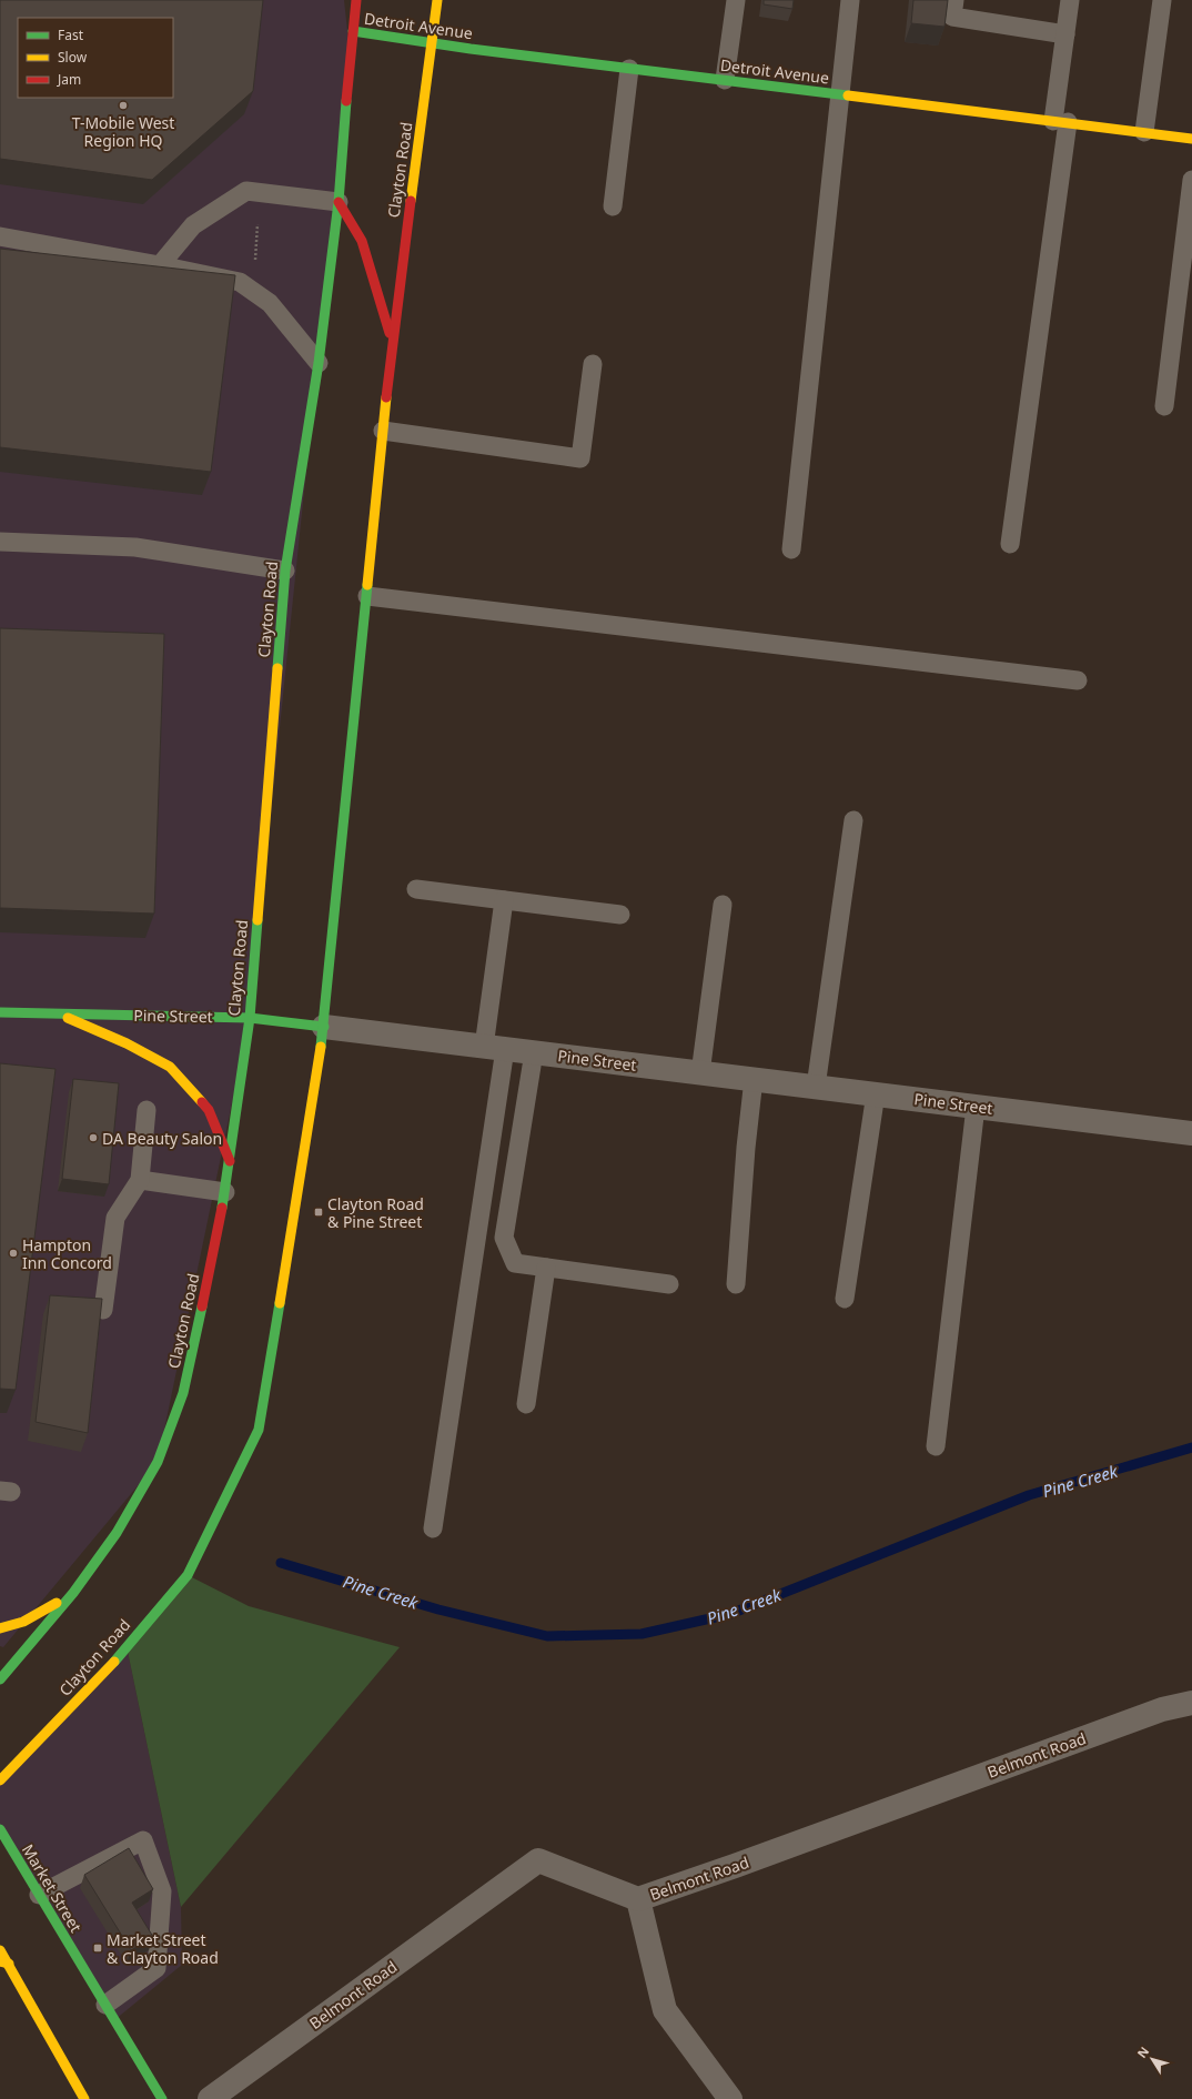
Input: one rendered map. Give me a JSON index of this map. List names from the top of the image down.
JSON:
{
  "streets": {
    "main road": [
      "Detroit Avenue",
      "Clayton Road",
      "Pine Street",
      "Market Street"
    ],
    "street": ["Belmont Road"]
  },
  "crossings": [
    ["Detroit Avenue", "Clayton Road"],
    ["Clayton Road", "Pine Street"]
  ],
  "water": ["Pine Creek"],
  "places": {
    "other": ["T-Mobile West Region HQ", "DA Beauty Salon", "Hampton Inn Concord"],
    "transit": ["Clayton Road & Pine Street", "Market Street & Clayton Road"]
  },
  "legend": ["Fast", "Slow", "Jam"],
  "north": "top left"
}
